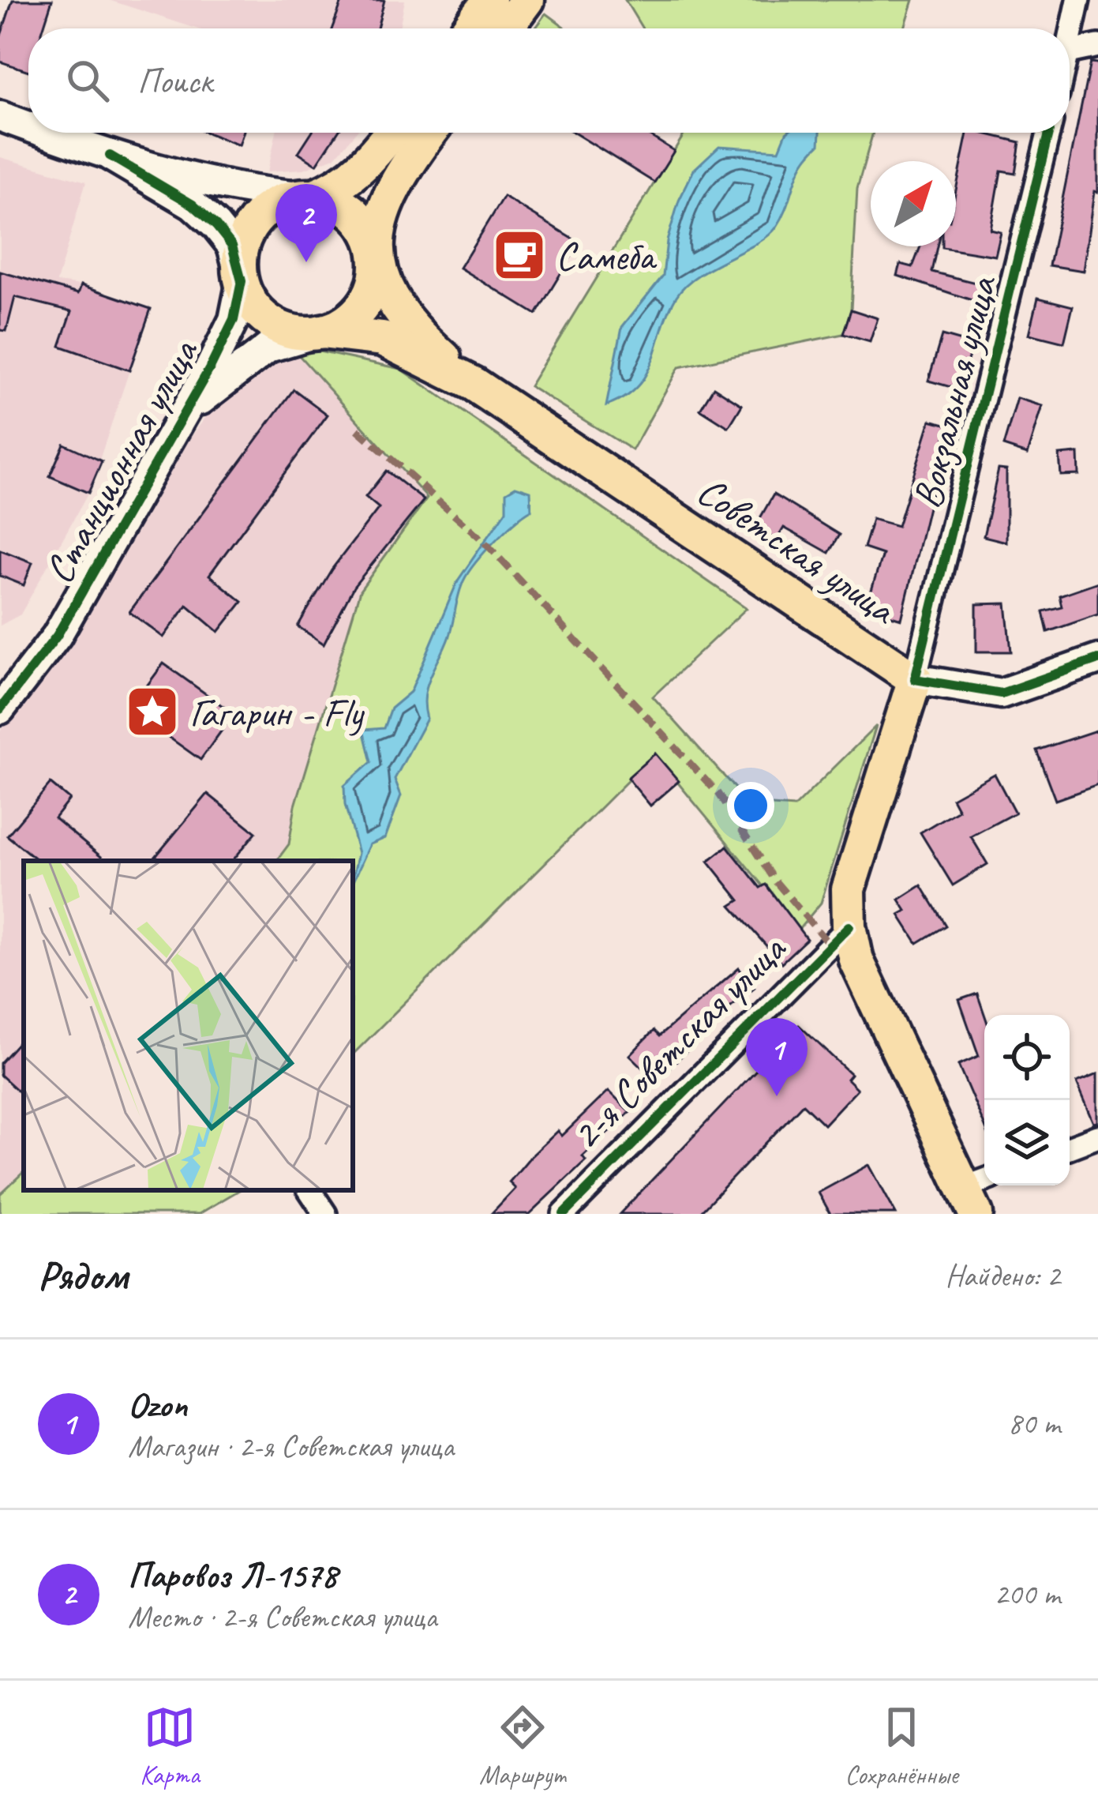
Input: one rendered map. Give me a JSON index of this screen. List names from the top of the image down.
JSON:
{
  "streets": {
    "main road": ["Вокзальная улица", "Советская улица"],
    "street": ["Станционная улица", "2-я Советская улица"]
  },
  "crossings": [
    ["Вокзальная улица", "Советская улица"],
    ["Вокзальная улица", "2-я Советская улица"],
    ["Станционная улица", "Советская улица"]
  ],
  "places": {
    "cafe": ["Самеба"],
    "place": ["Гагарин - Fly"]
  },
  "north": "top right",
  "page": {
    "search": "Поиск",
    "pins": ["2", "1"],
    "heading": ["Рядом", "Найдено: 2"],
    "list": [
      {
        "mark": "1",
        "name": "Ozon",
        "note": "Магазин · 2-я Советская улица",
        "value": "80 m"
      },
      {
        "mark": "2",
        "name": "Паровоз Л-1578",
        "note": "Место · 2-я Советская улица",
        "value": "200 m"
      }
    ],
    "nav": ["Карта", "Маршрут", "Сохранённые"]
  }
}
